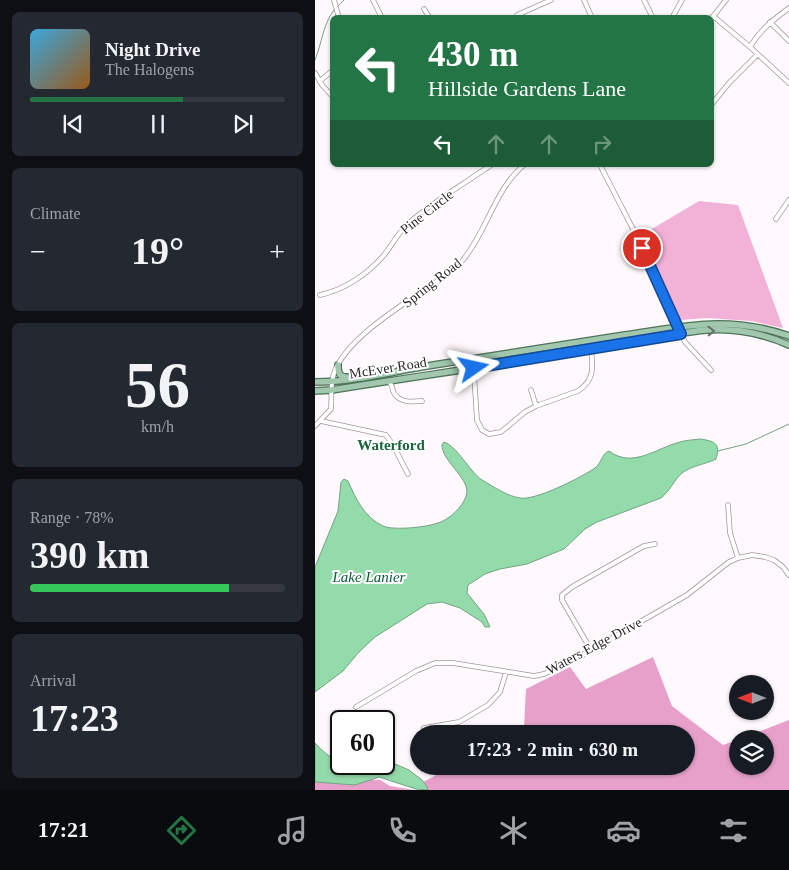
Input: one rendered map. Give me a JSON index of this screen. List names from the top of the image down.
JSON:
{
  "streets": {
    "main road": ["McEver Road"],
    "street": ["Pine Circle", "Spring Road", "Waters Edge Drive"]
  },
  "crossings": [
    ["Spring Road", "McEver Road"]
  ],
  "districts": ["Waterford"],
  "water": ["Lake Lanier"],
  "north": "left",
  "page": {
    "turn": ["430 m", "Hillside Gardens Lane"],
    "song": ["Night Drive", "The Halogens"],
    "tile": [
      "Climate",
      ["56", "km/h"],
      ["Range · 78%", "390 km"],
      ["Arrival", "17:23"]
    ],
    "heat": ["−", "19°", "+"],
    "limit": "60",
    "trip": "17:23 · 2 min · 630 m",
    "tabs": "17:21"
  }
}
